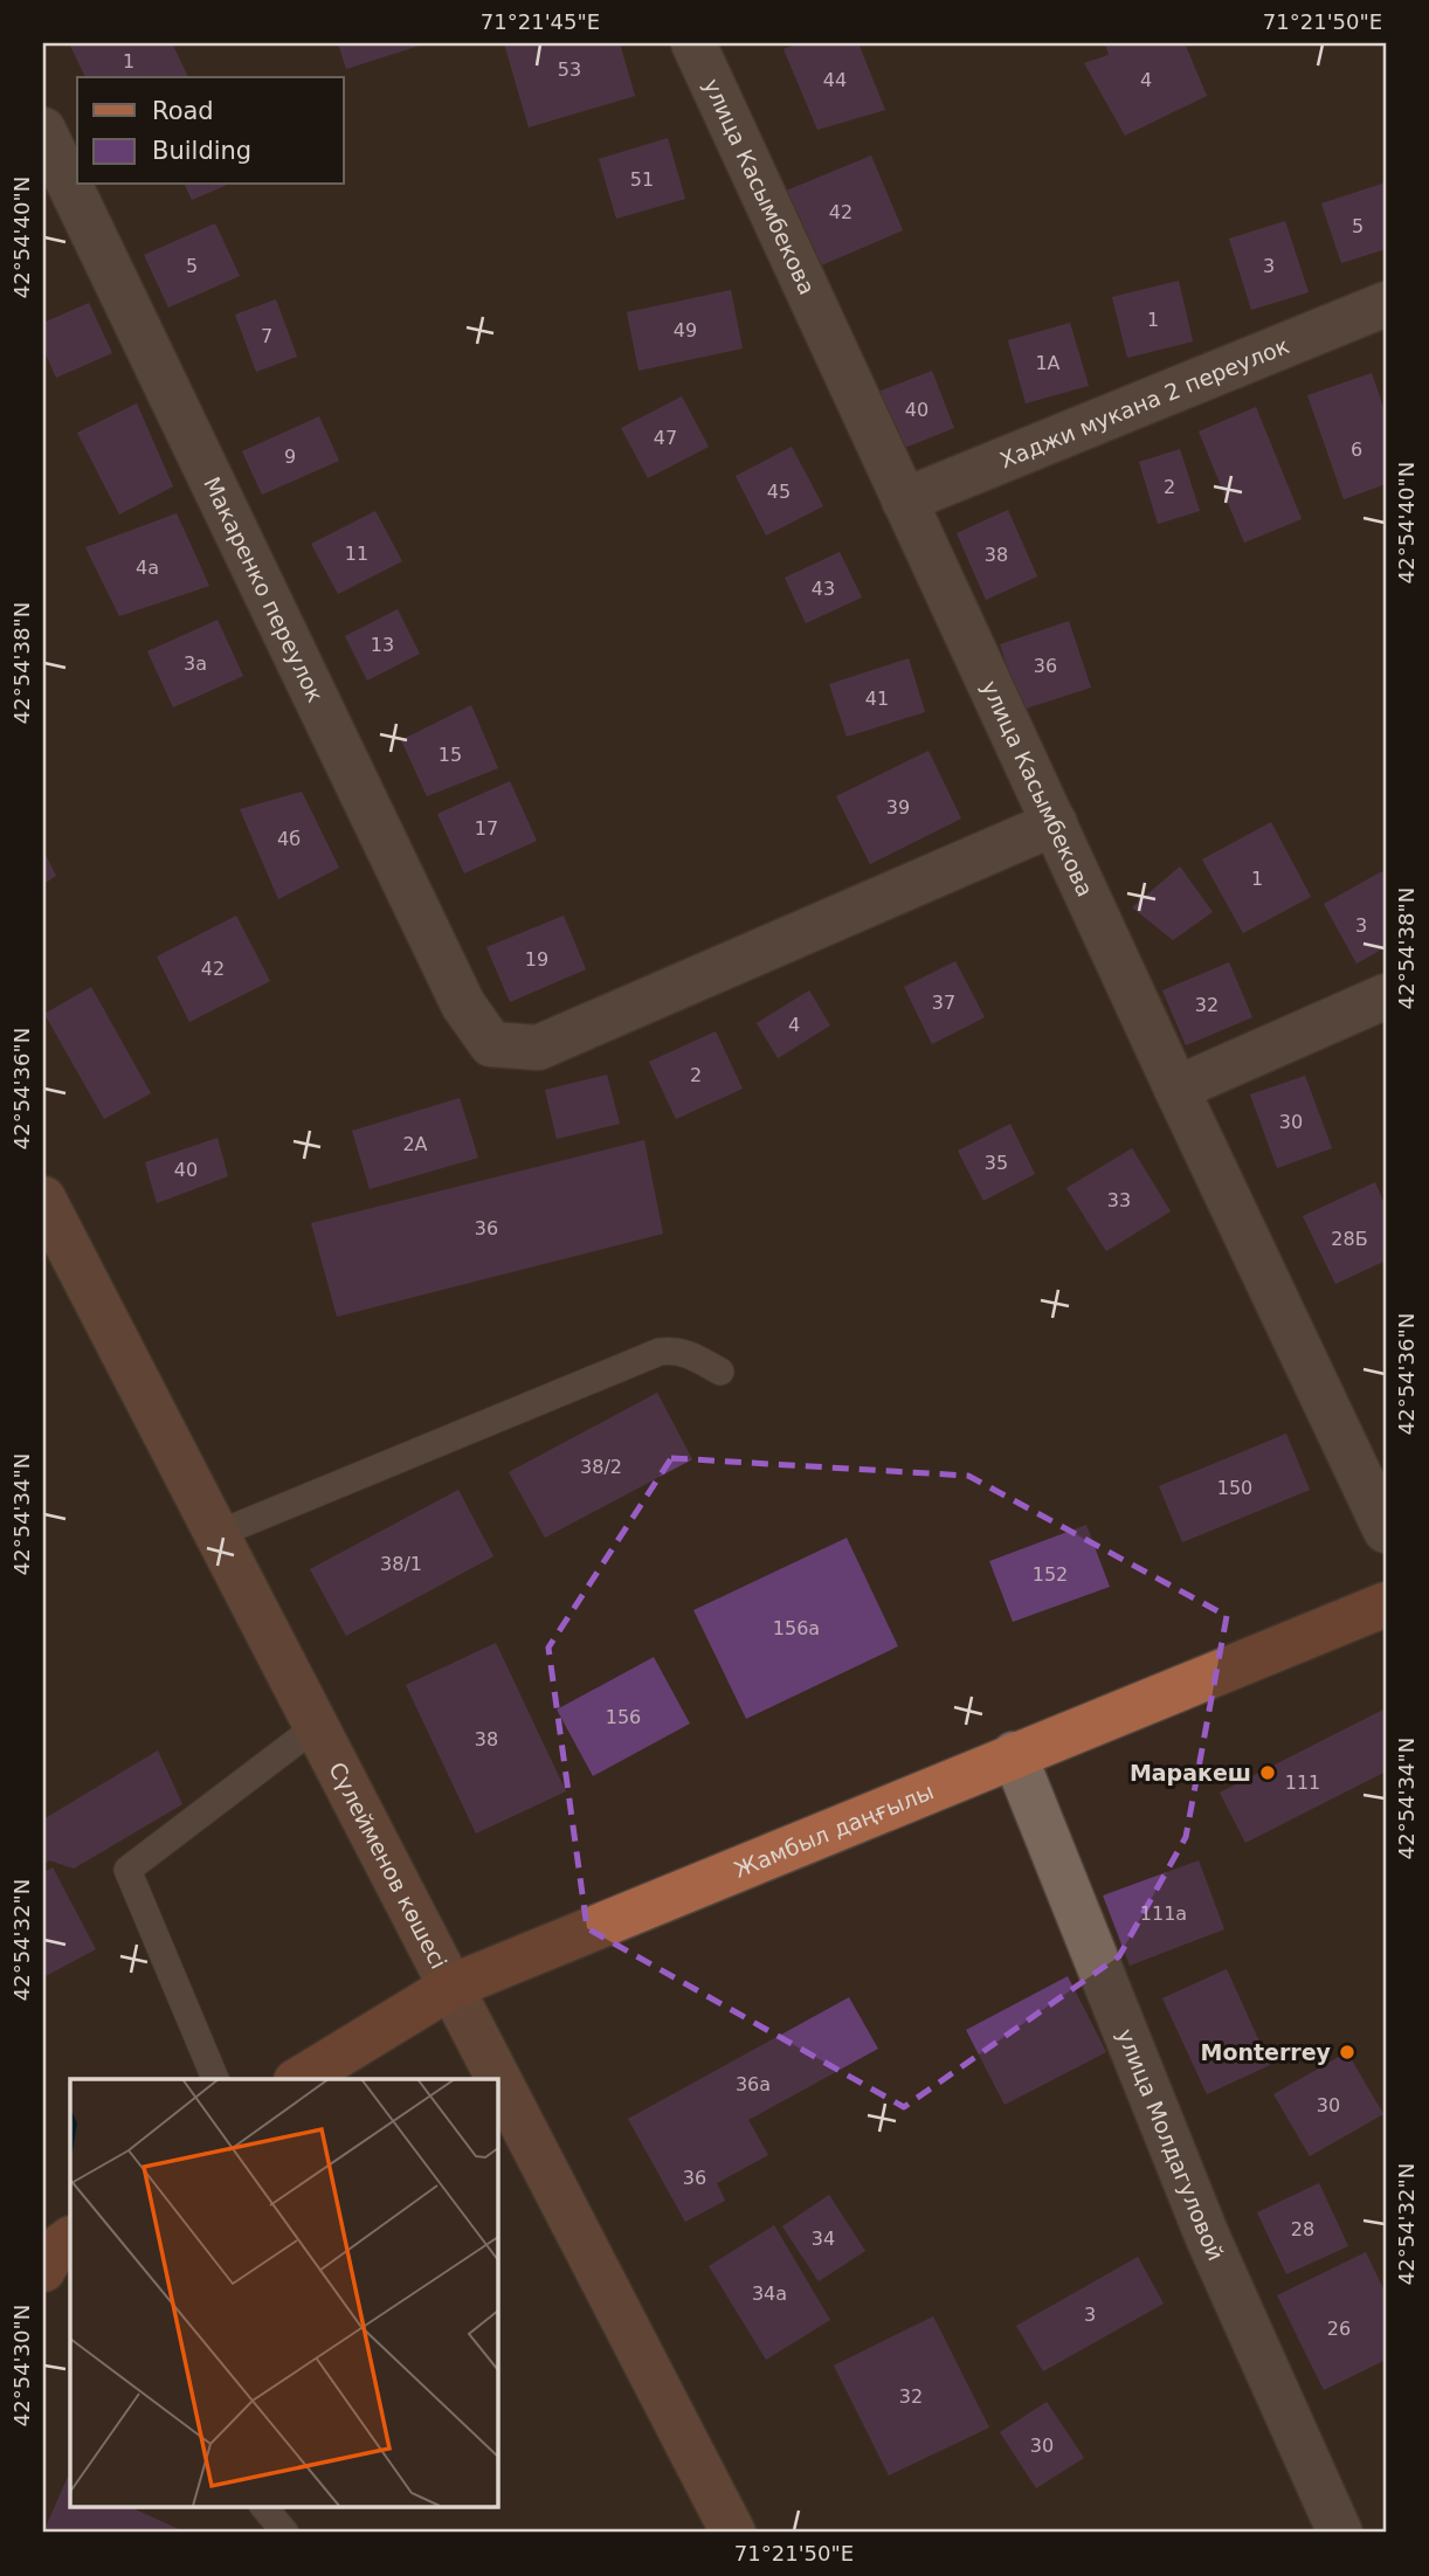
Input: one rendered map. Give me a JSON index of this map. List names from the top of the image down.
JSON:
{
  "streets": {
    "main road": ["Жамбыл даңғылы", "Сүлейменов көшесі"],
    "street": [
      "улица Касымбекова",
      "Хаджи мукана 2 переулок",
      "Макаренко переулок",
      "улица Молдагуловой"
    ]
  },
  "crossings": [
    ["улица Касымбекова", "Хаджи мукана 2 переулок"],
    ["улица Касымбекова", "Макаренко переулок"],
    ["Жамбыл даңғылы", "Сүлейменов көшесі"],
    ["Жамбыл даңғылы", "улица Молдагуловой"]
  ],
  "places": ["Маракеш", "Monterrey"],
  "house_numbers": [
    "1",
    "53",
    "44",
    "4",
    "51",
    "42",
    "5",
    "5",
    "3",
    "1",
    "49",
    "7",
    "1А",
    "40",
    "47",
    "6",
    "9",
    "2",
    "45",
    "11",
    "38",
    "4а",
    "43",
    "13",
    "3а",
    "36",
    "41",
    "15",
    "39",
    "17",
    "4б",
    "1",
    "3",
    "19",
    "42",
    "37",
    "32",
    "4",
    "2",
    "30",
    "2А",
    "35",
    "40",
    "33",
    "36",
    "28Б",
    "38/2",
    "150",
    "38/1",
    "152",
    "156а",
    "156",
    "38",
    "111",
    "111а",
    "36а",
    "30",
    "36",
    "28",
    "34",
    "34а",
    "3",
    "26",
    "32",
    "30"
  ],
  "legend": ["Road", "Building"],
  "coordinates": [
    "71°21'45\"E",
    "71°21'50\"E",
    "42°54'40\"N",
    "42°54'38\"N",
    "42°54'36\"N",
    "42°54'34\"N",
    "42°54'32\"N",
    "42°54'30\"N"
  ]
}
